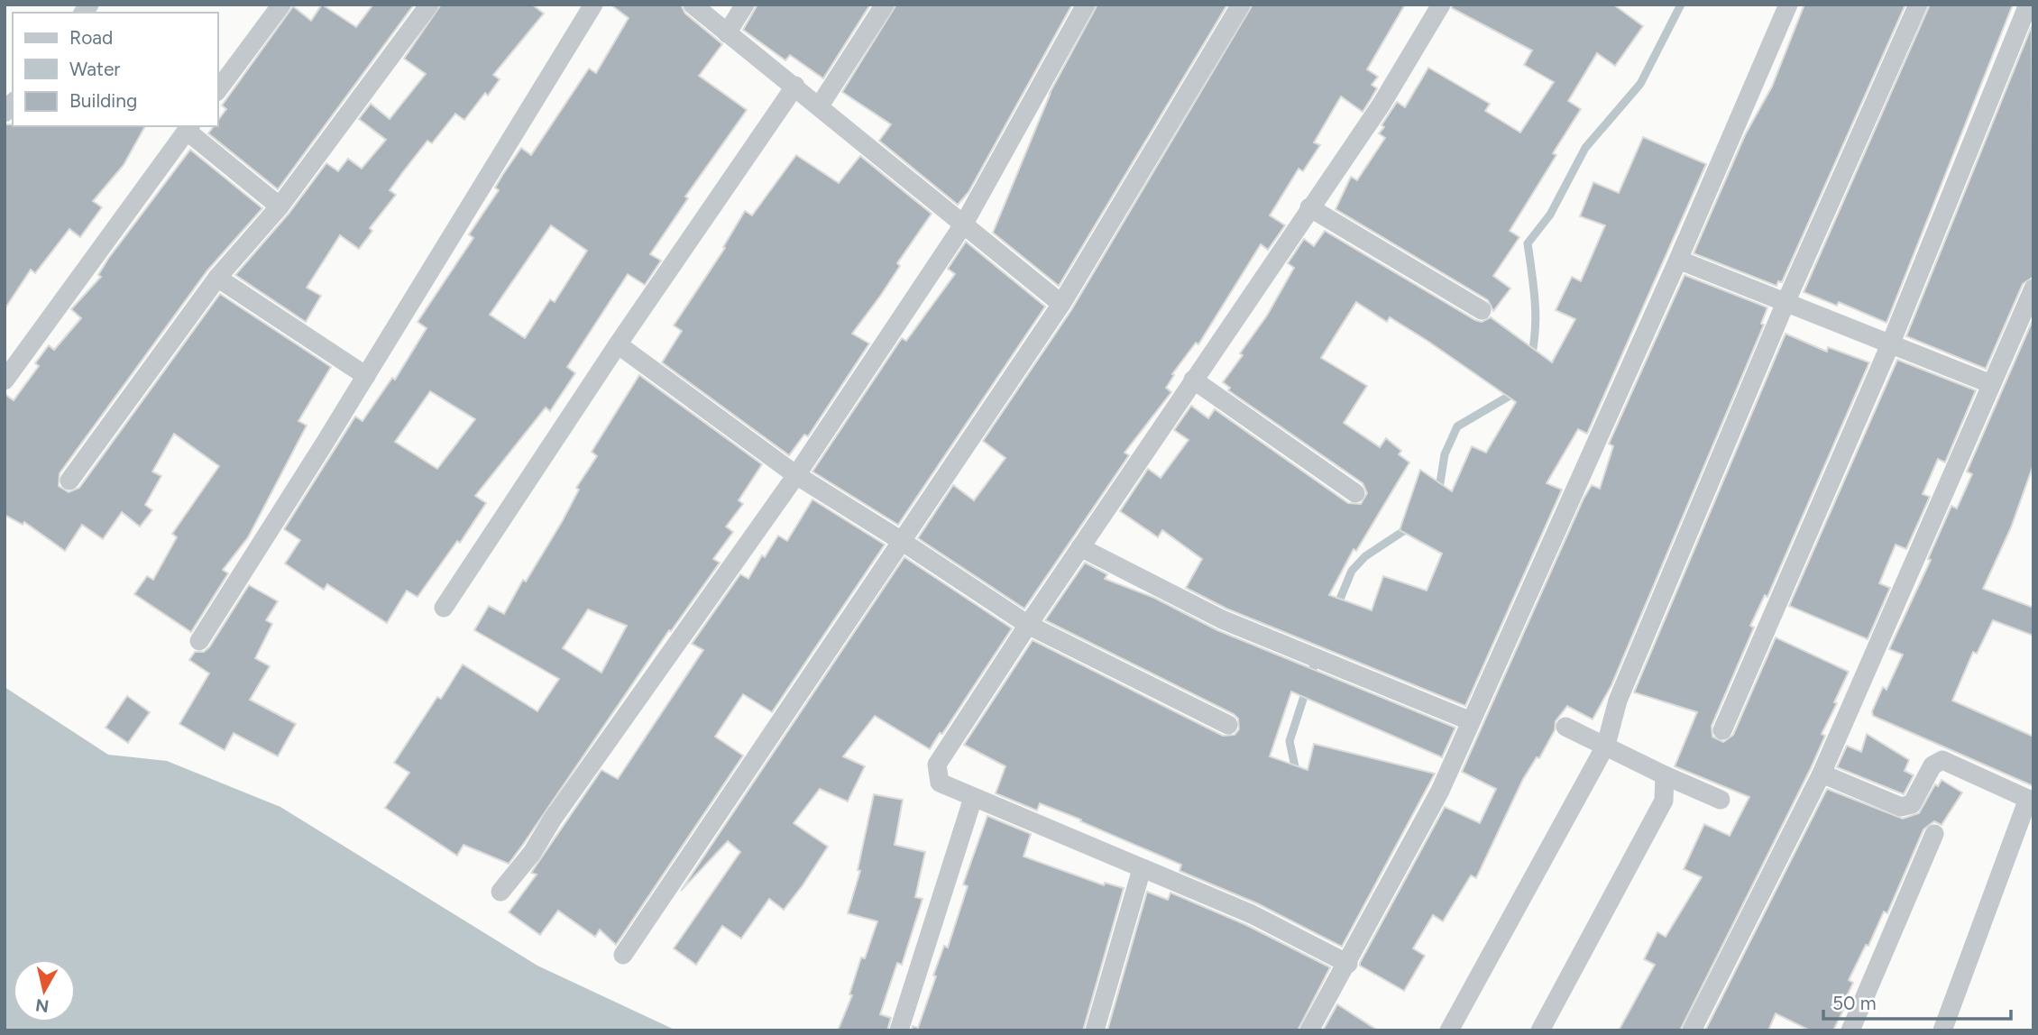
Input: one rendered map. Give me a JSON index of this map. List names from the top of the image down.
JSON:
{
  "legend": ["Road", "Water", "Building"],
  "scale_bar": "50 m",
  "north": "bottom"
}
